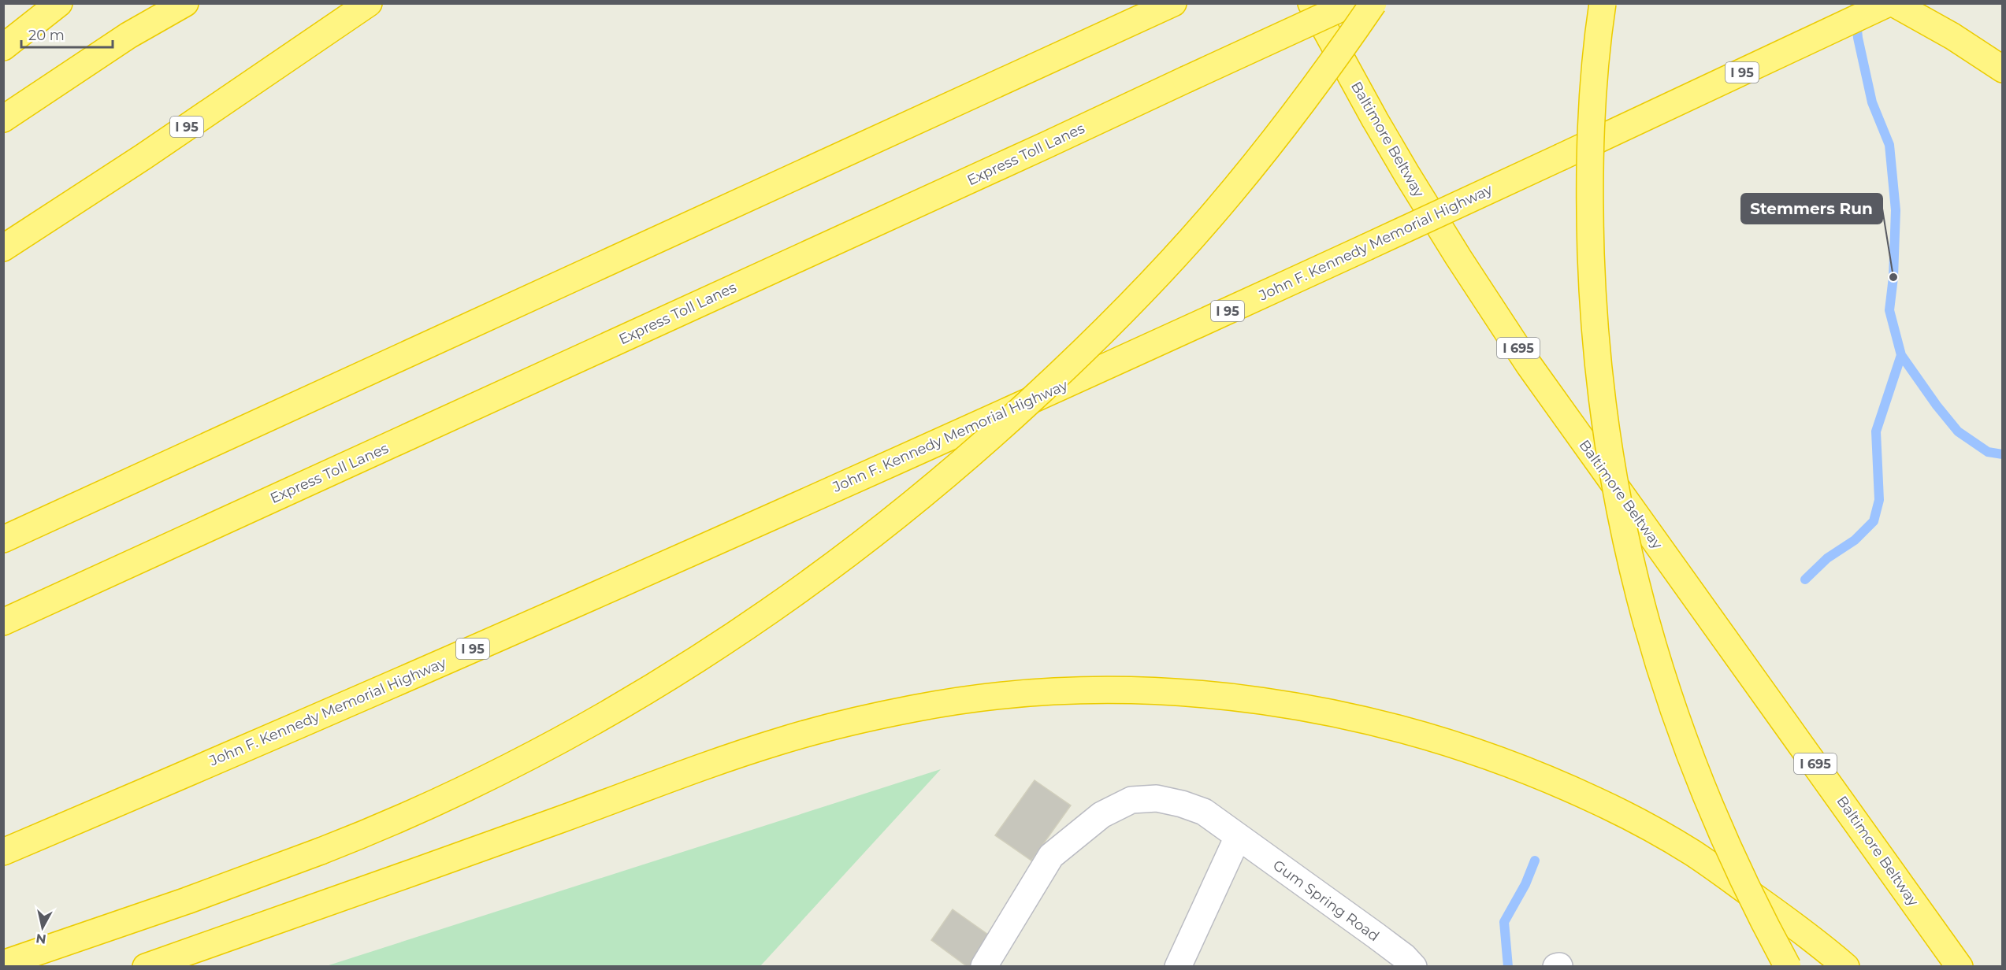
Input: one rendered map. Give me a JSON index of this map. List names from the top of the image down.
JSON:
{
  "streets": {
    "highway": [
      "I 95",
      "Baltimore Beltway",
      "Express Toll Lanes",
      "John F. Kennedy Memorial Highway",
      "I 695"
    ],
    "street": ["Gum Spring Road"]
  },
  "places": ["Stemmers Run"],
  "scale_bar": "20 m",
  "north": "bottom"
}
